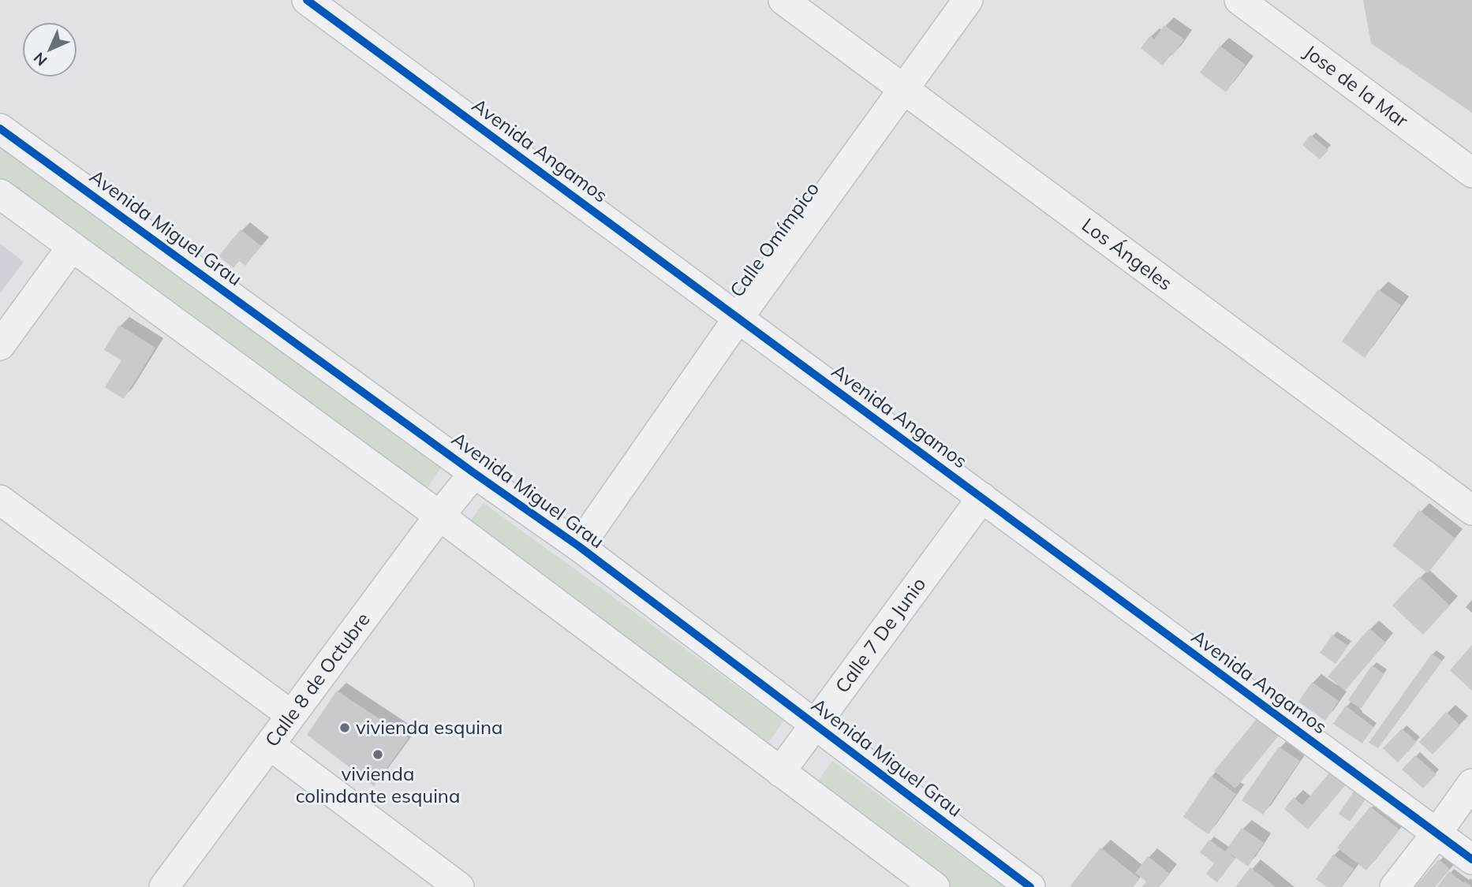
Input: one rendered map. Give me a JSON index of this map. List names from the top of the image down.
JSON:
{
  "streets": {
    "street": [
      "Jose de la Mar",
      "Avenida Angamos",
      "Avenida Miguel Grau",
      "Calle Omímpico",
      "Los Ángeles",
      "Calle 7 De Junio",
      "Calle 8 de Octubre"
    ]
  },
  "crossings": [
    ["Avenida Angamos", "Calle Omímpico"],
    ["Avenida Angamos", "Calle 7 De Junio"],
    ["Avenida Miguel Grau", "Calle Omímpico"],
    ["Avenida Miguel Grau", "Calle 7 De Junio"],
    ["Avenida Miguel Grau", "Calle 8 de Octubre"],
    ["Calle Omímpico", "Los Ángeles"]
  ],
  "places": ["vivienda esquina", "vivienda colindante esquina"],
  "north": "bottom left"
}
